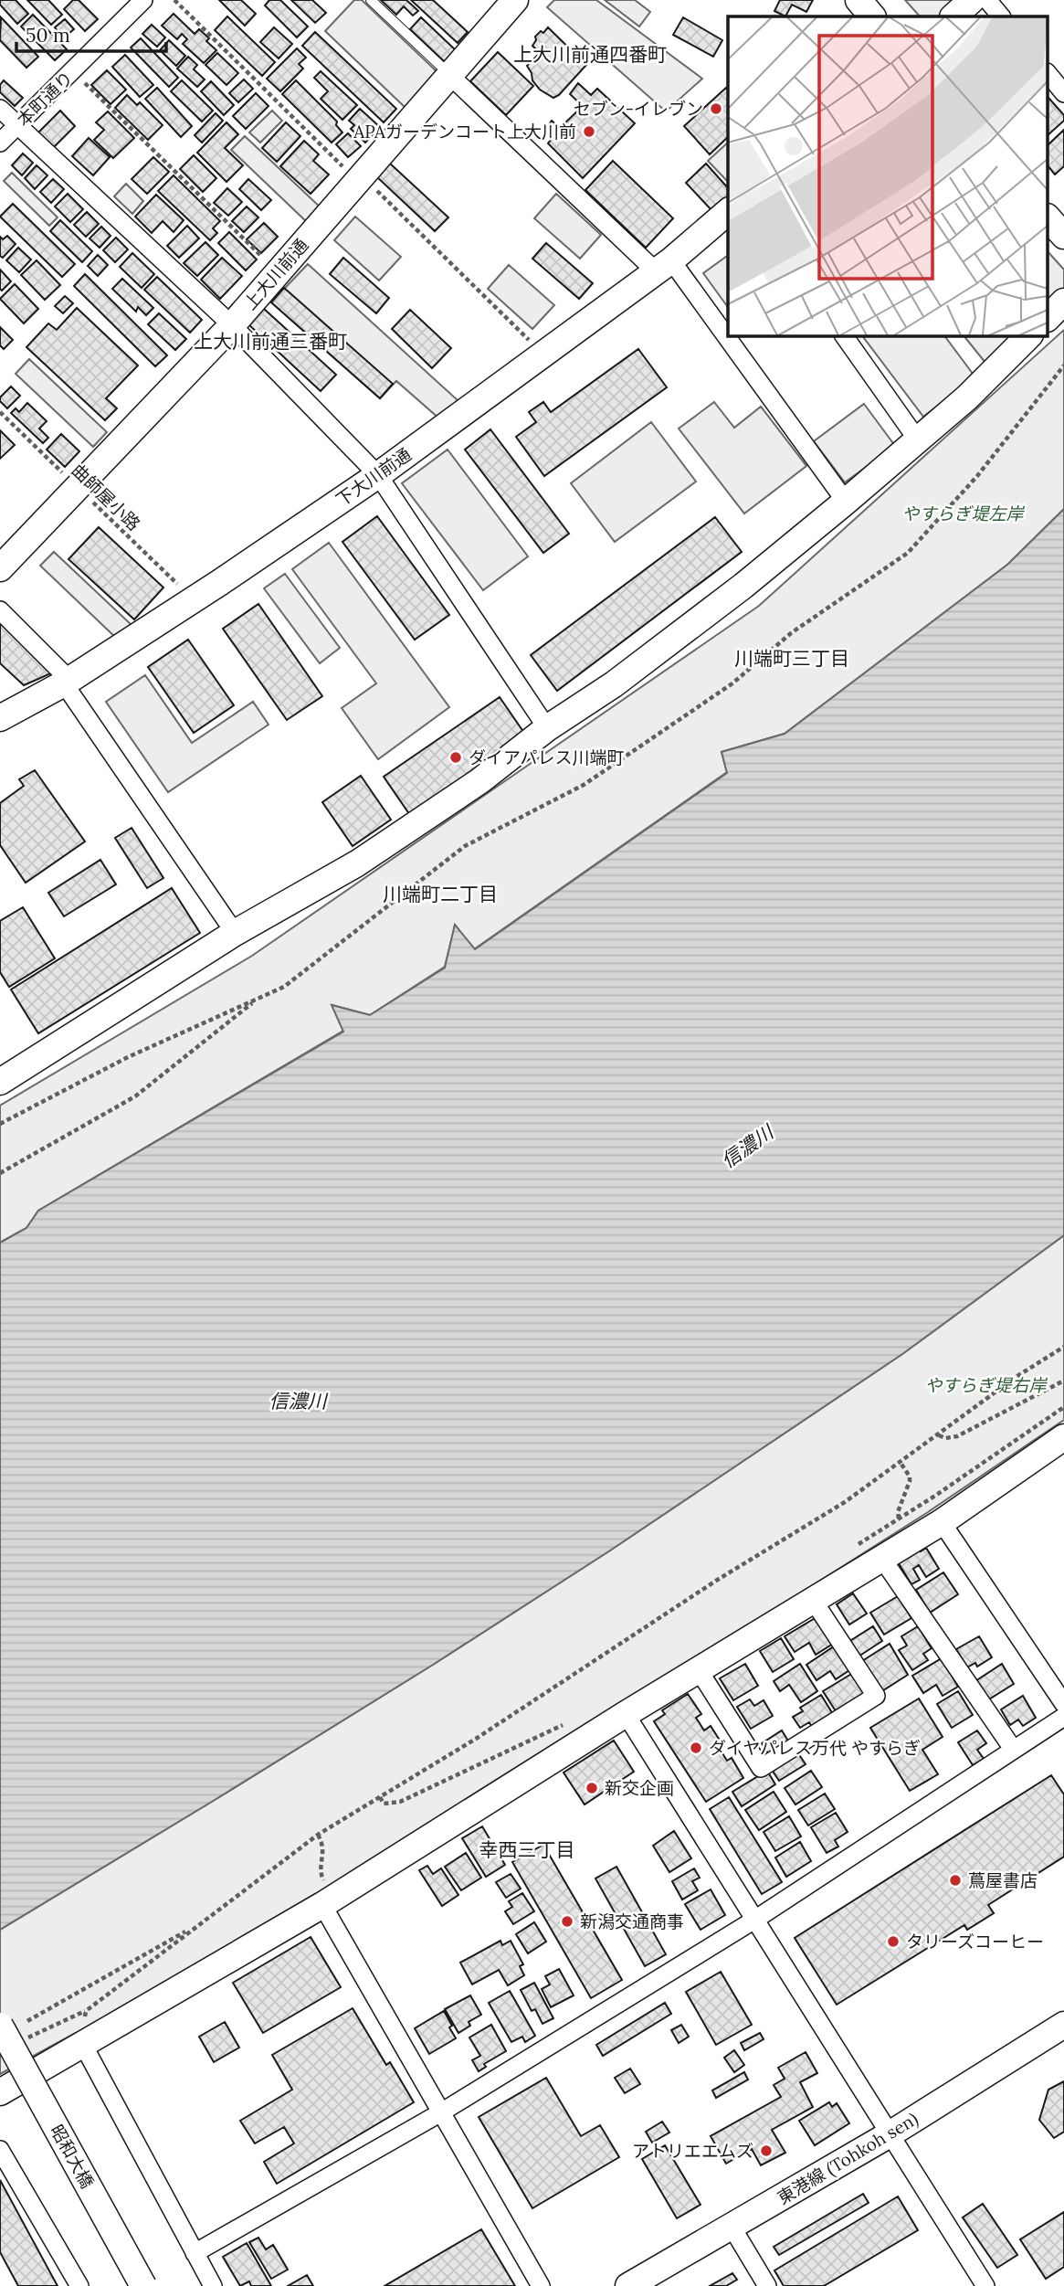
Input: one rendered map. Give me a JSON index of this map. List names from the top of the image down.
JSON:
{
  "streets": {
    "street": [
      "本町通り",
      "上大川前通",
      "下大川前通",
      "昭和大橋",
      "東港線 (Tohkoh sen)"
    ],
    "path": ["曲師屋小路"]
  },
  "crossings": [
    ["上大川前通", "曲師屋小路"],
    ["下大川前通", "曲師屋小路"]
  ],
  "districts": [
    "上大川前通四番町",
    "上大川前通三番町",
    "川端町三丁目",
    "川端町二丁目",
    "幸西三丁目"
  ],
  "water": ["信濃川"],
  "parks": ["やすらぎ堤左岸", "やすらぎ堤右岸"],
  "places": [
    "セブン-イレブン",
    "APAガーデンコート上大川前",
    "ダイアパレス川端町",
    "ダイヤパレス万代 やすらぎ",
    "新交企画",
    "蔦屋書店",
    "新潟交通商事",
    "タリーズコーヒー",
    "アトリエエムズ"
  ],
  "scale_bar": "50 m"
}
